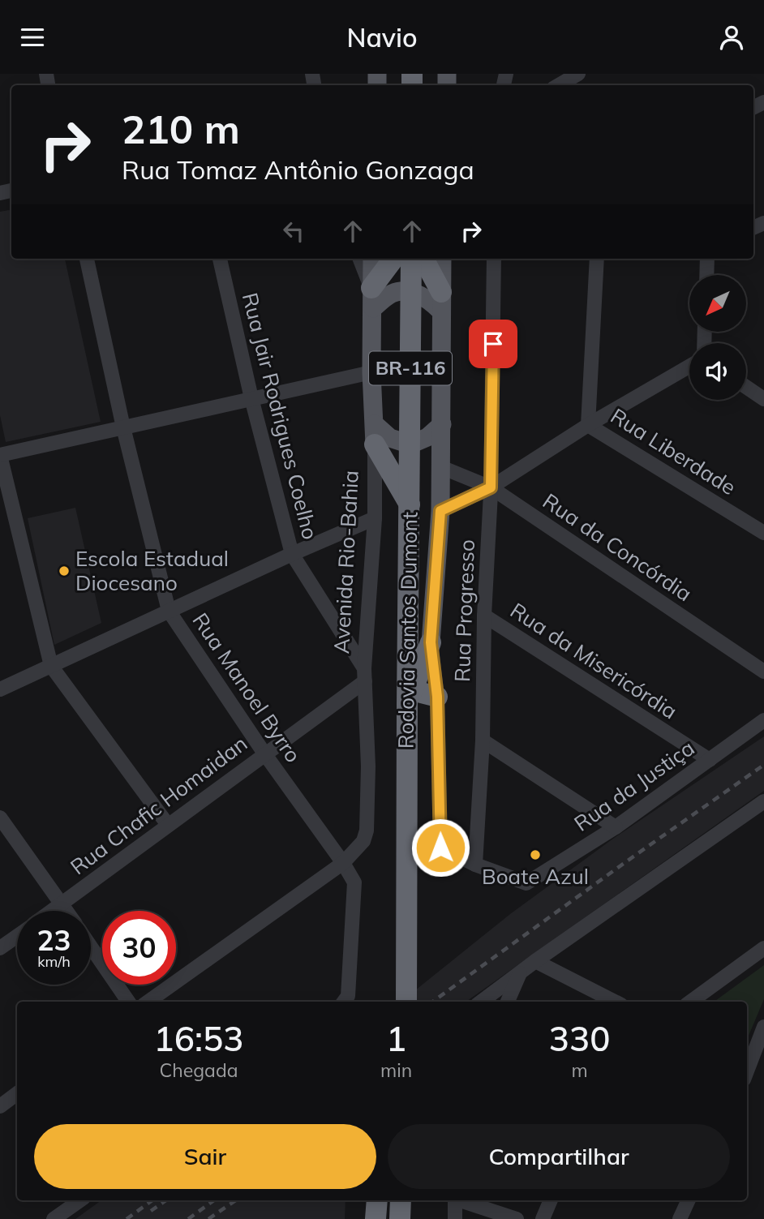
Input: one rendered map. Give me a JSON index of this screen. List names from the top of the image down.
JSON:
{
  "streets": {
    "highway": ["BR-116", "Rodovia Santos Dumont"],
    "main road": ["Avenida Rio-Bahia"],
    "street": [
      "Rua Jair Rodrigues Coelho",
      "Rua Liberdade",
      "Rua da Concórdia",
      "Rua Progresso",
      "Rua da Misericórdia",
      "Rua Manoel Byrro",
      "Rua da Justiça",
      "Rua Chafic Homaidan"
    ]
  },
  "crossings": [
    ["Rua Jair Rodrigues Coelho", "Avenida Rio-Bahia"],
    ["Rua Jair Rodrigues Coelho", "Rua Chafic Homaidan"],
    ["Rua da Concórdia", "Rua Progresso"],
    ["Avenida Rio-Bahia", "Rua Manoel Byrro"],
    ["Avenida Rio-Bahia", "Rua Chafic Homaidan"],
    ["Rua Progresso", "Rua da Misericórdia"],
    ["Rua Progresso", "Rua da Justiça"],
    ["Rua da Misericórdia", "Rua da Justiça"],
    ["Rua Manoel Byrro", "Rua Chafic Homaidan"]
  ],
  "places": ["Escola Estadual Diocesano", "Boate Azul"],
  "north": "bottom left",
  "page": {
    "header": "Navio",
    "turn": ["210 m", "Rua Tomaz Antônio Gonzaga"],
    "speed": "23 km/h",
    "limit": "30",
    "eta": [
      "16:53",
      "Chegada",
      "1",
      "min",
      "330",
      "m"
    ],
    "buttons": ["Sair", "Compartilhar"]
  }
}
